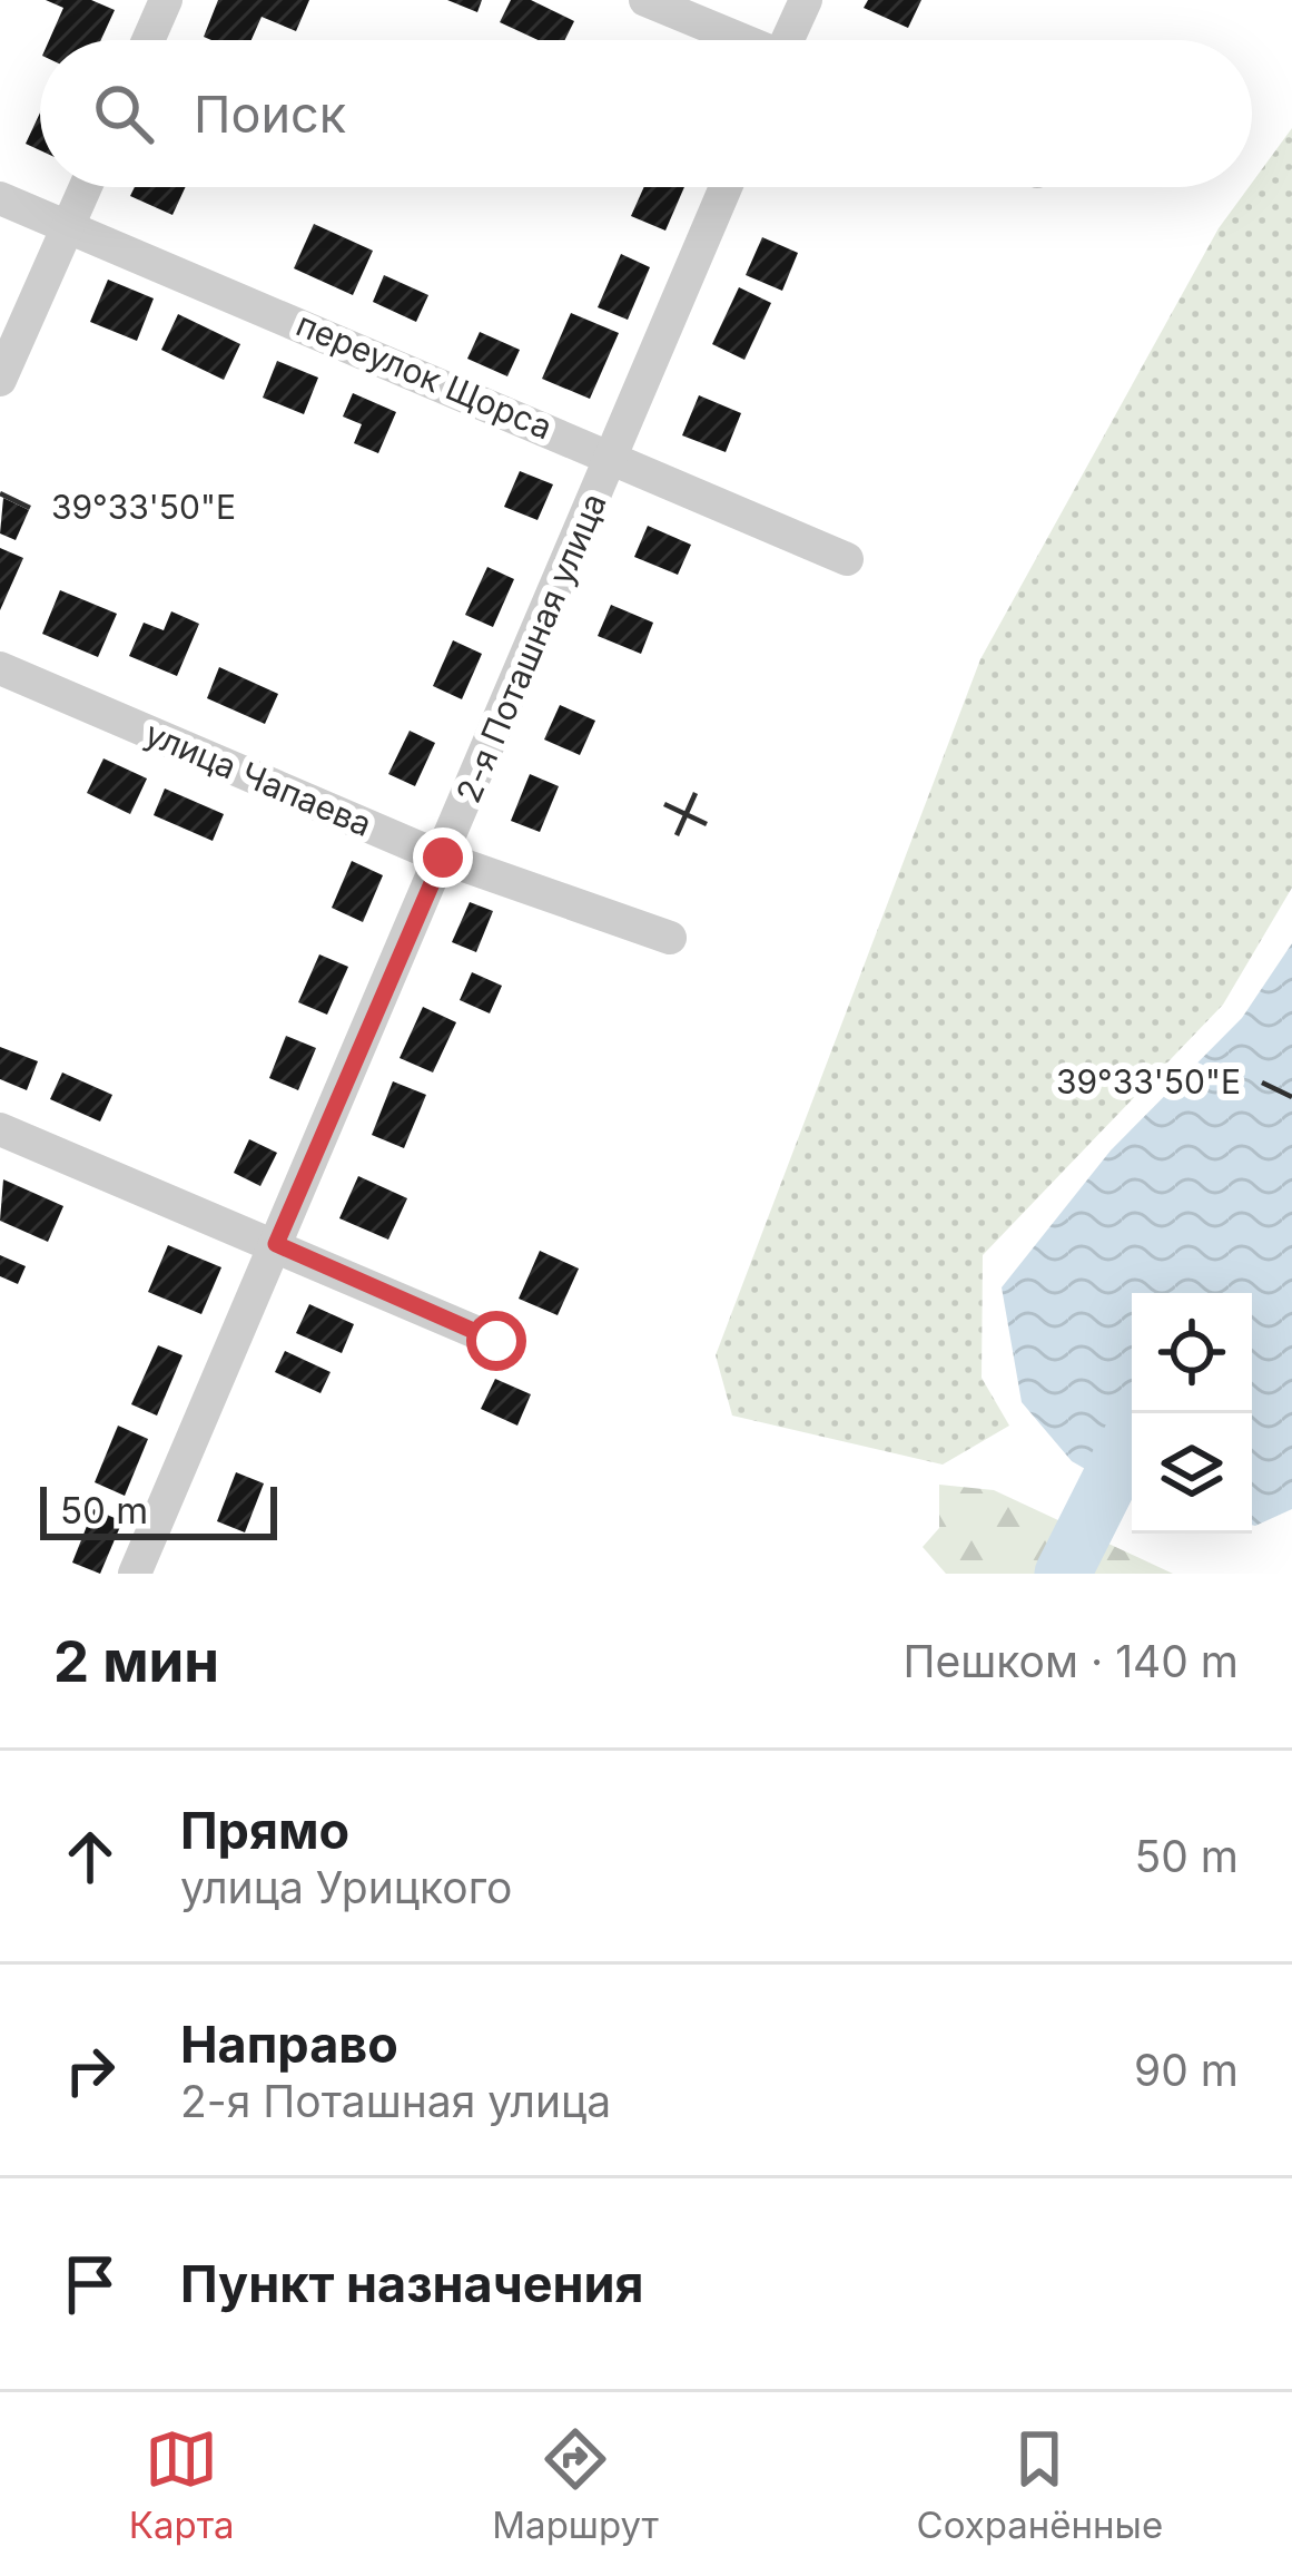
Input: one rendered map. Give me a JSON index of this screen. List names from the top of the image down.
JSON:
{
  "streets": {
    "street": ["переулок Щорса", "2-я Поташная улица", "улица Чапаева"]
  },
  "crossings": [
    ["переулок Щорса", "2-я Поташная улица"],
    ["2-я Поташная улица", "улица Чапаева"]
  ],
  "scale_bar": "50 m",
  "page": {
    "search": "Поиск",
    "scale": "50 m",
    "heading": ["2 мин", "Пешком · 140 m"],
    "list": [
      ["Прямо", "улица Урицкого", "50 m"],
      ["Направо", "2-я Поташная улица", "90 m"],
      "Пункт назначения"
    ],
    "nav": ["Карта", "Маршрут", "Сохранённые"]
  },
  "coordinates": ["39°33'50\"E"]
}
